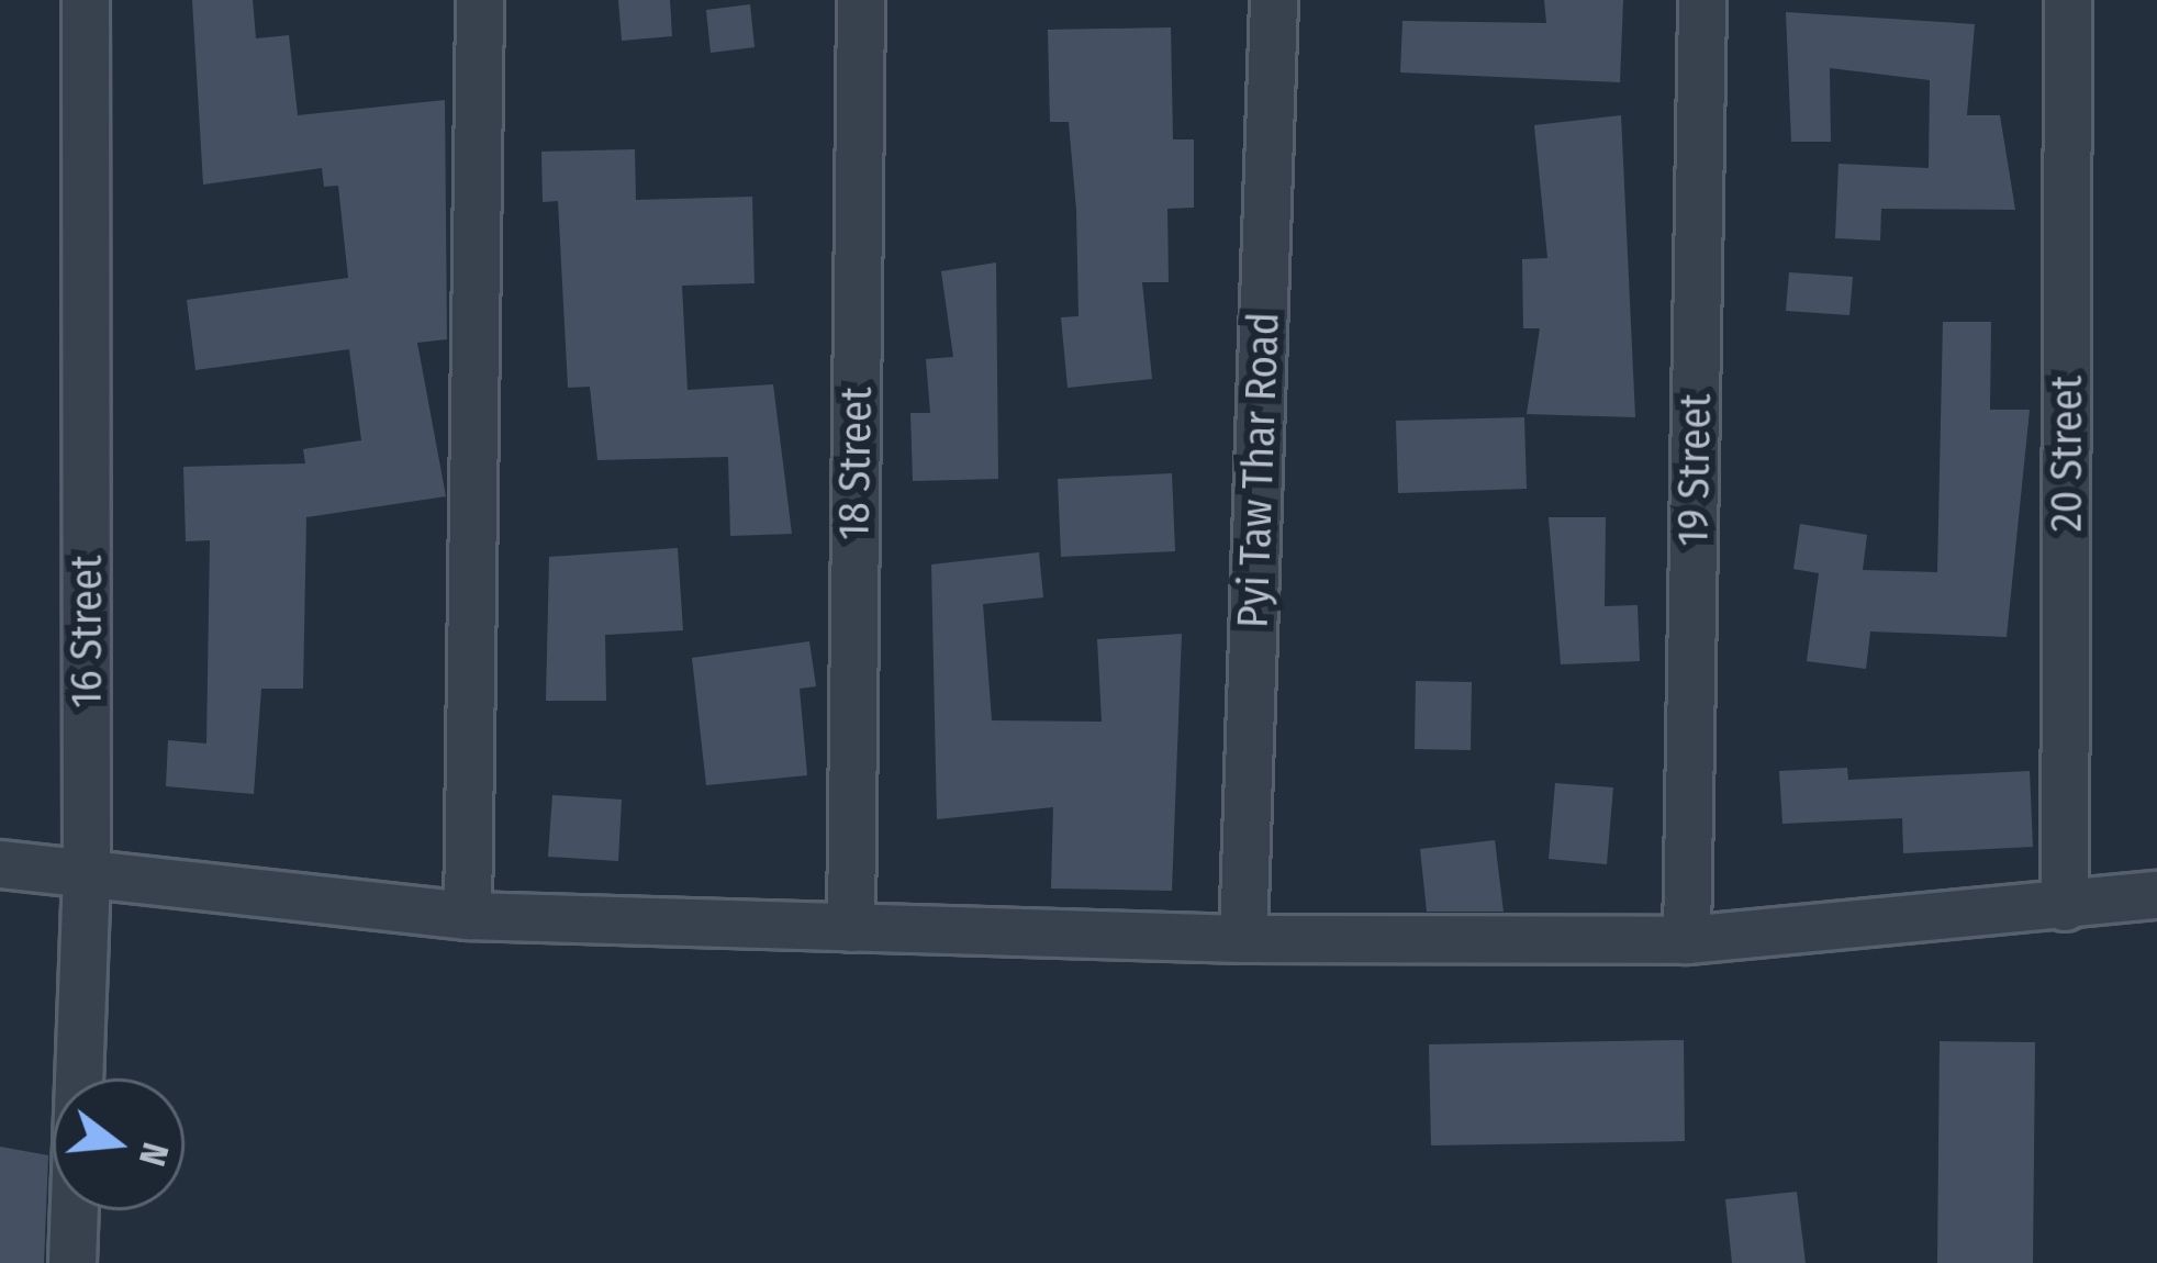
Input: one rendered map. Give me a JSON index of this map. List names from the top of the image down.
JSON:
{
  "streets": {
    "street": [
      "20 Street",
      "18 Street",
      "Pyi Taw Thar Road",
      "19 Street",
      "16 Street"
    ]
  },
  "north": "right"
}
